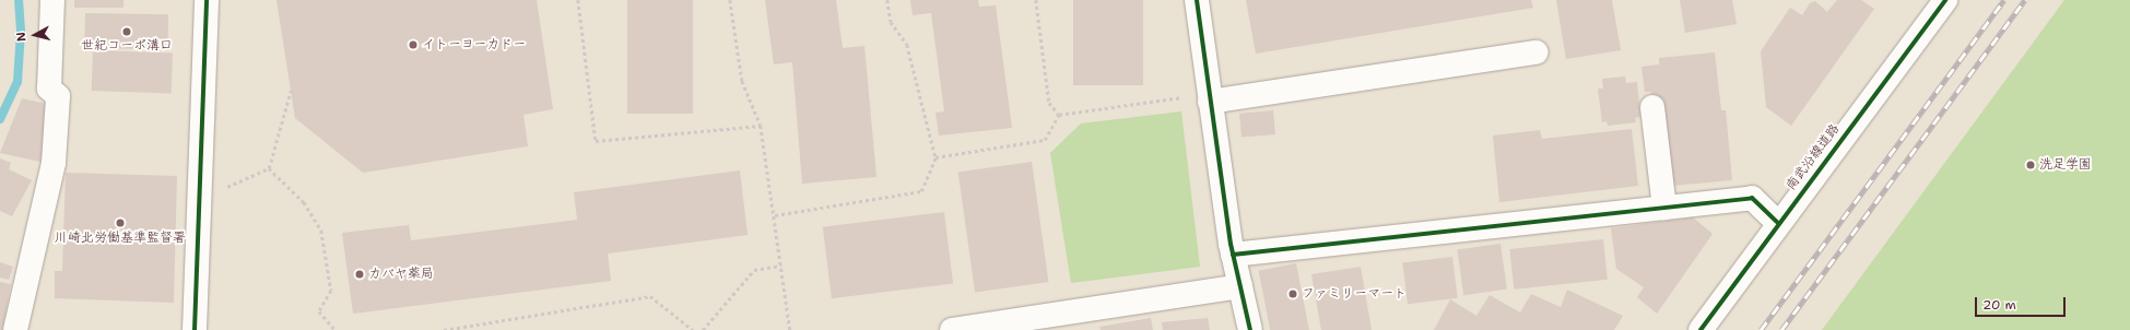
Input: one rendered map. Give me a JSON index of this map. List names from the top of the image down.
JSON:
{
  "streets": {
    "street": ["南武沿線道路"]
  },
  "places": [
    "世紀コーポ溝口",
    "イトーヨーカドー",
    "洗足学園",
    "川崎北労働基準監督署",
    "カバヤ薬局",
    "ファミリーマート"
  ],
  "scale_bar": "20 m",
  "north": "left"
}
